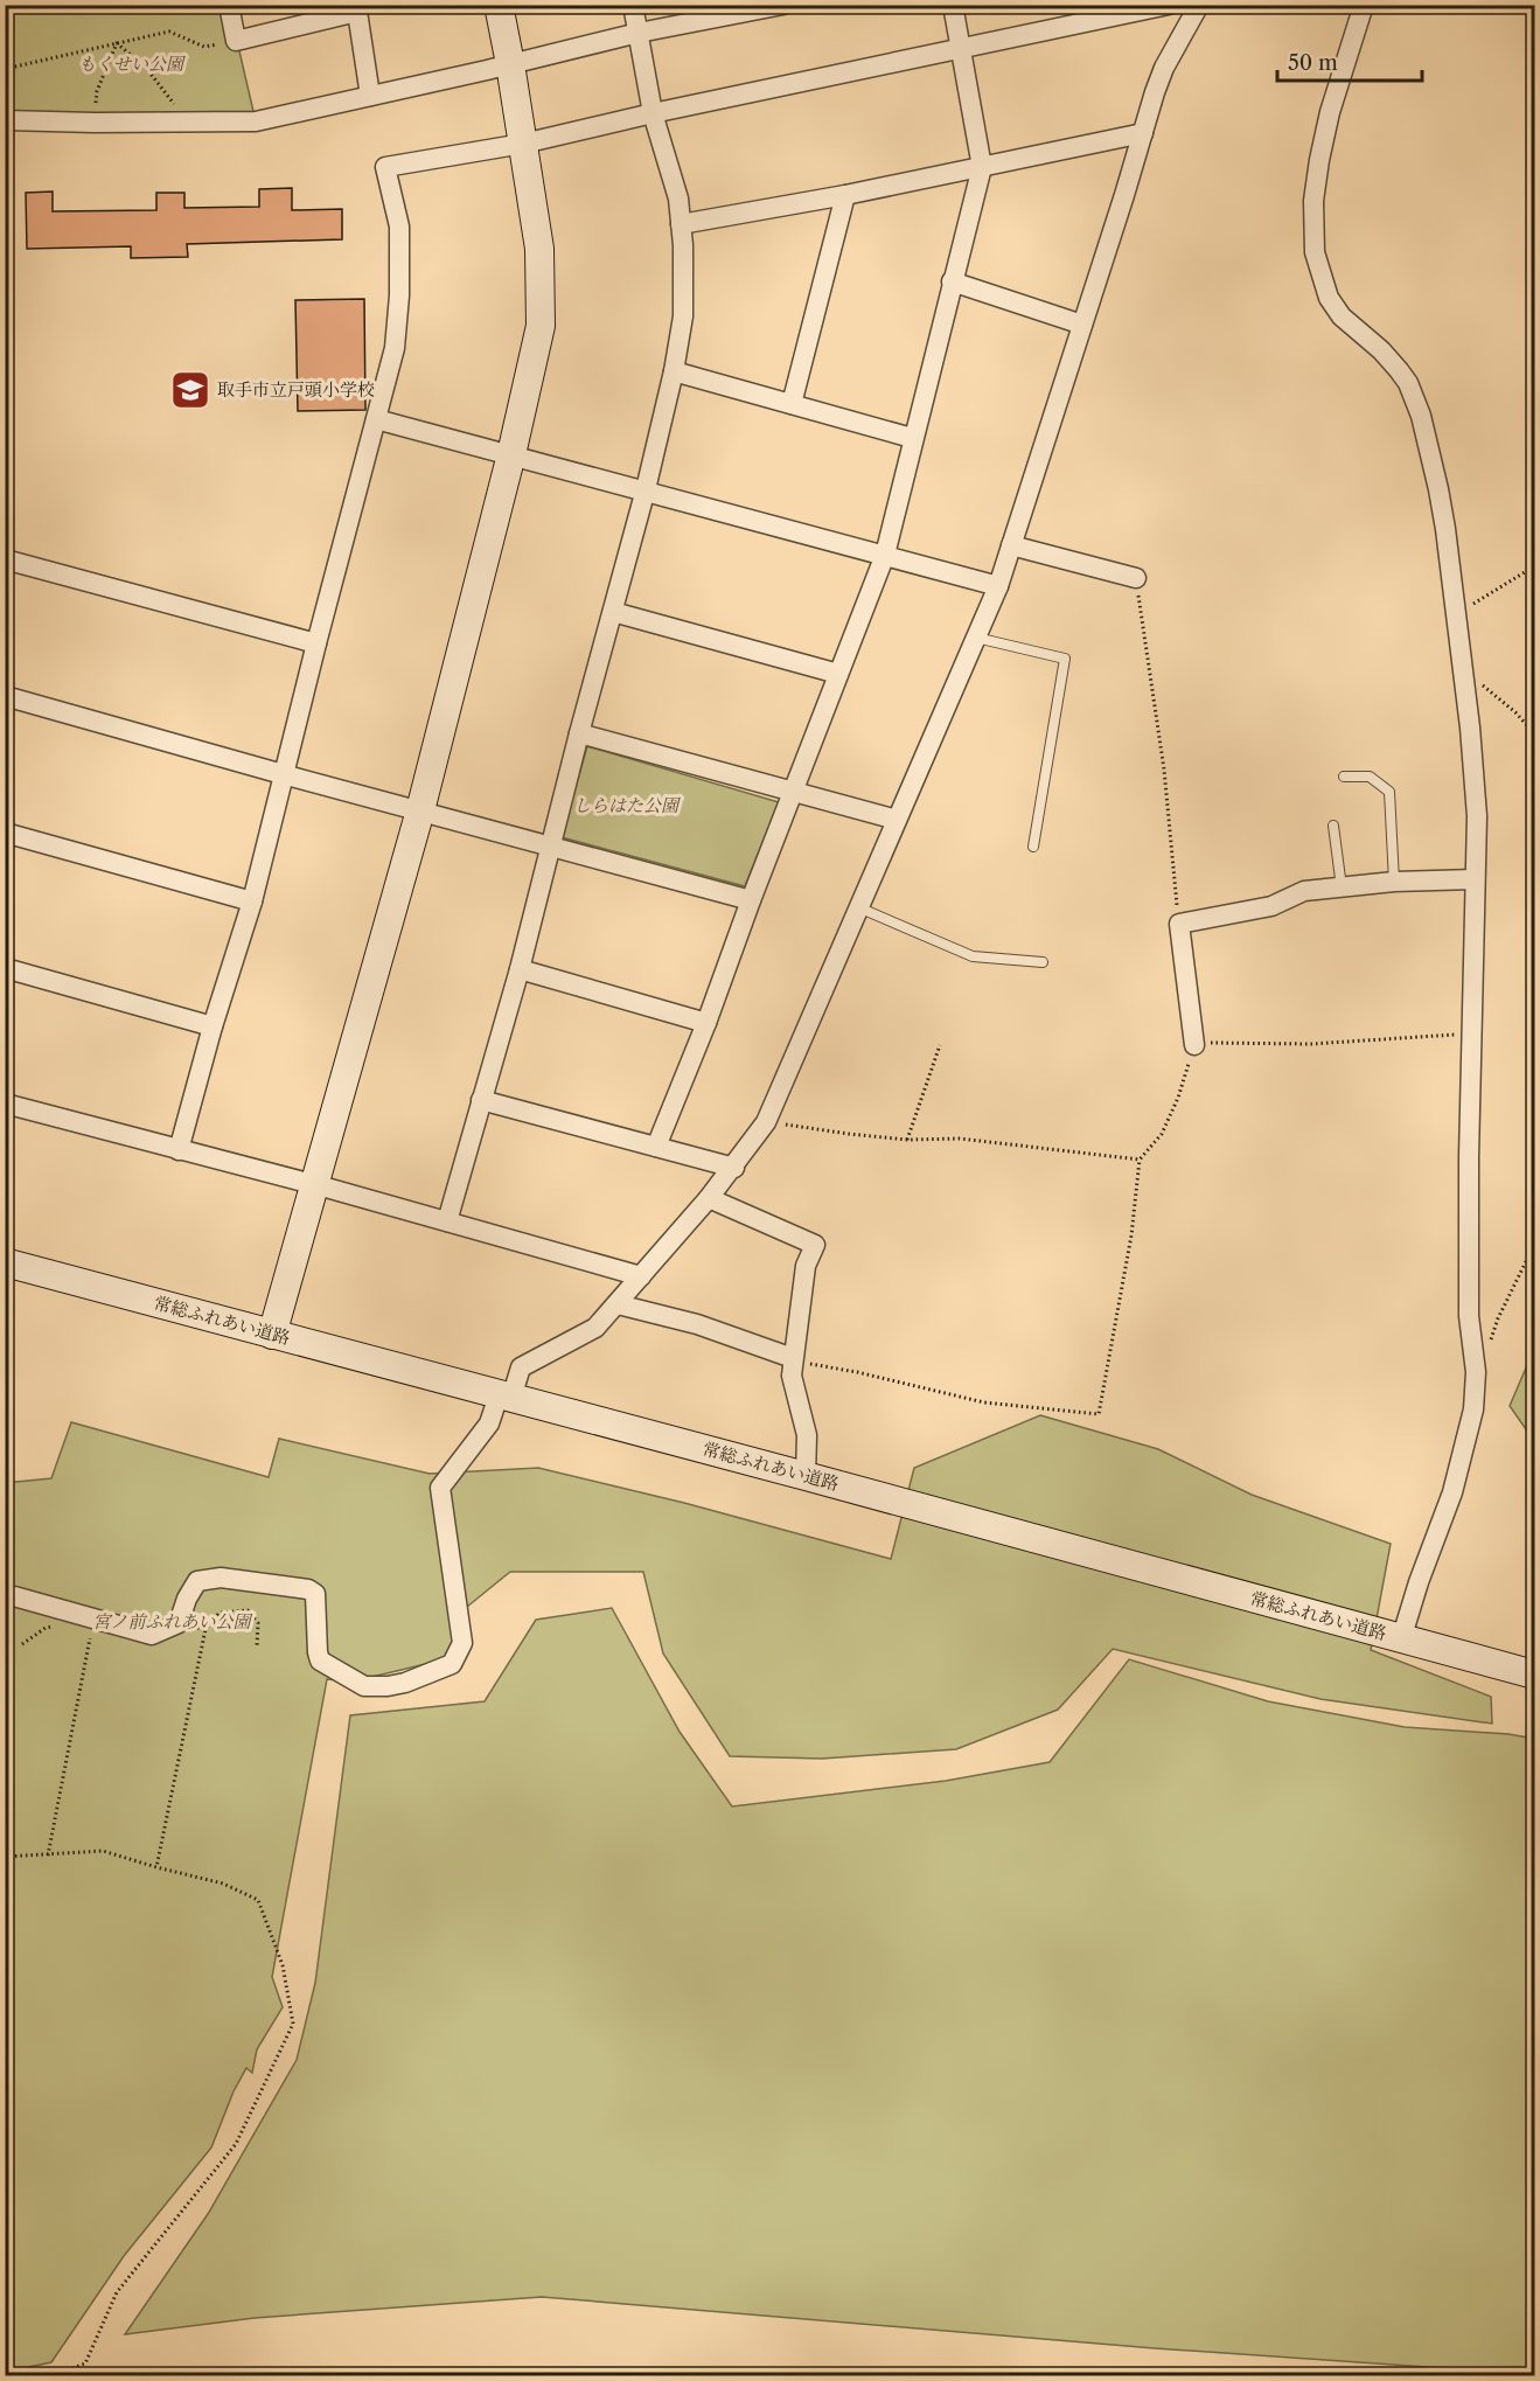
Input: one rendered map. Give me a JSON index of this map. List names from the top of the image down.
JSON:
{
  "streets": {
    "street": ["常総ふれあい道路"]
  },
  "parks": ["もくせい公園", "しらはた公園", "宮ノ前ふれあい公園"],
  "places": {
    "school or university": ["取手市立戸頭小学校"]
  },
  "scale_bar": "50 m"
}
